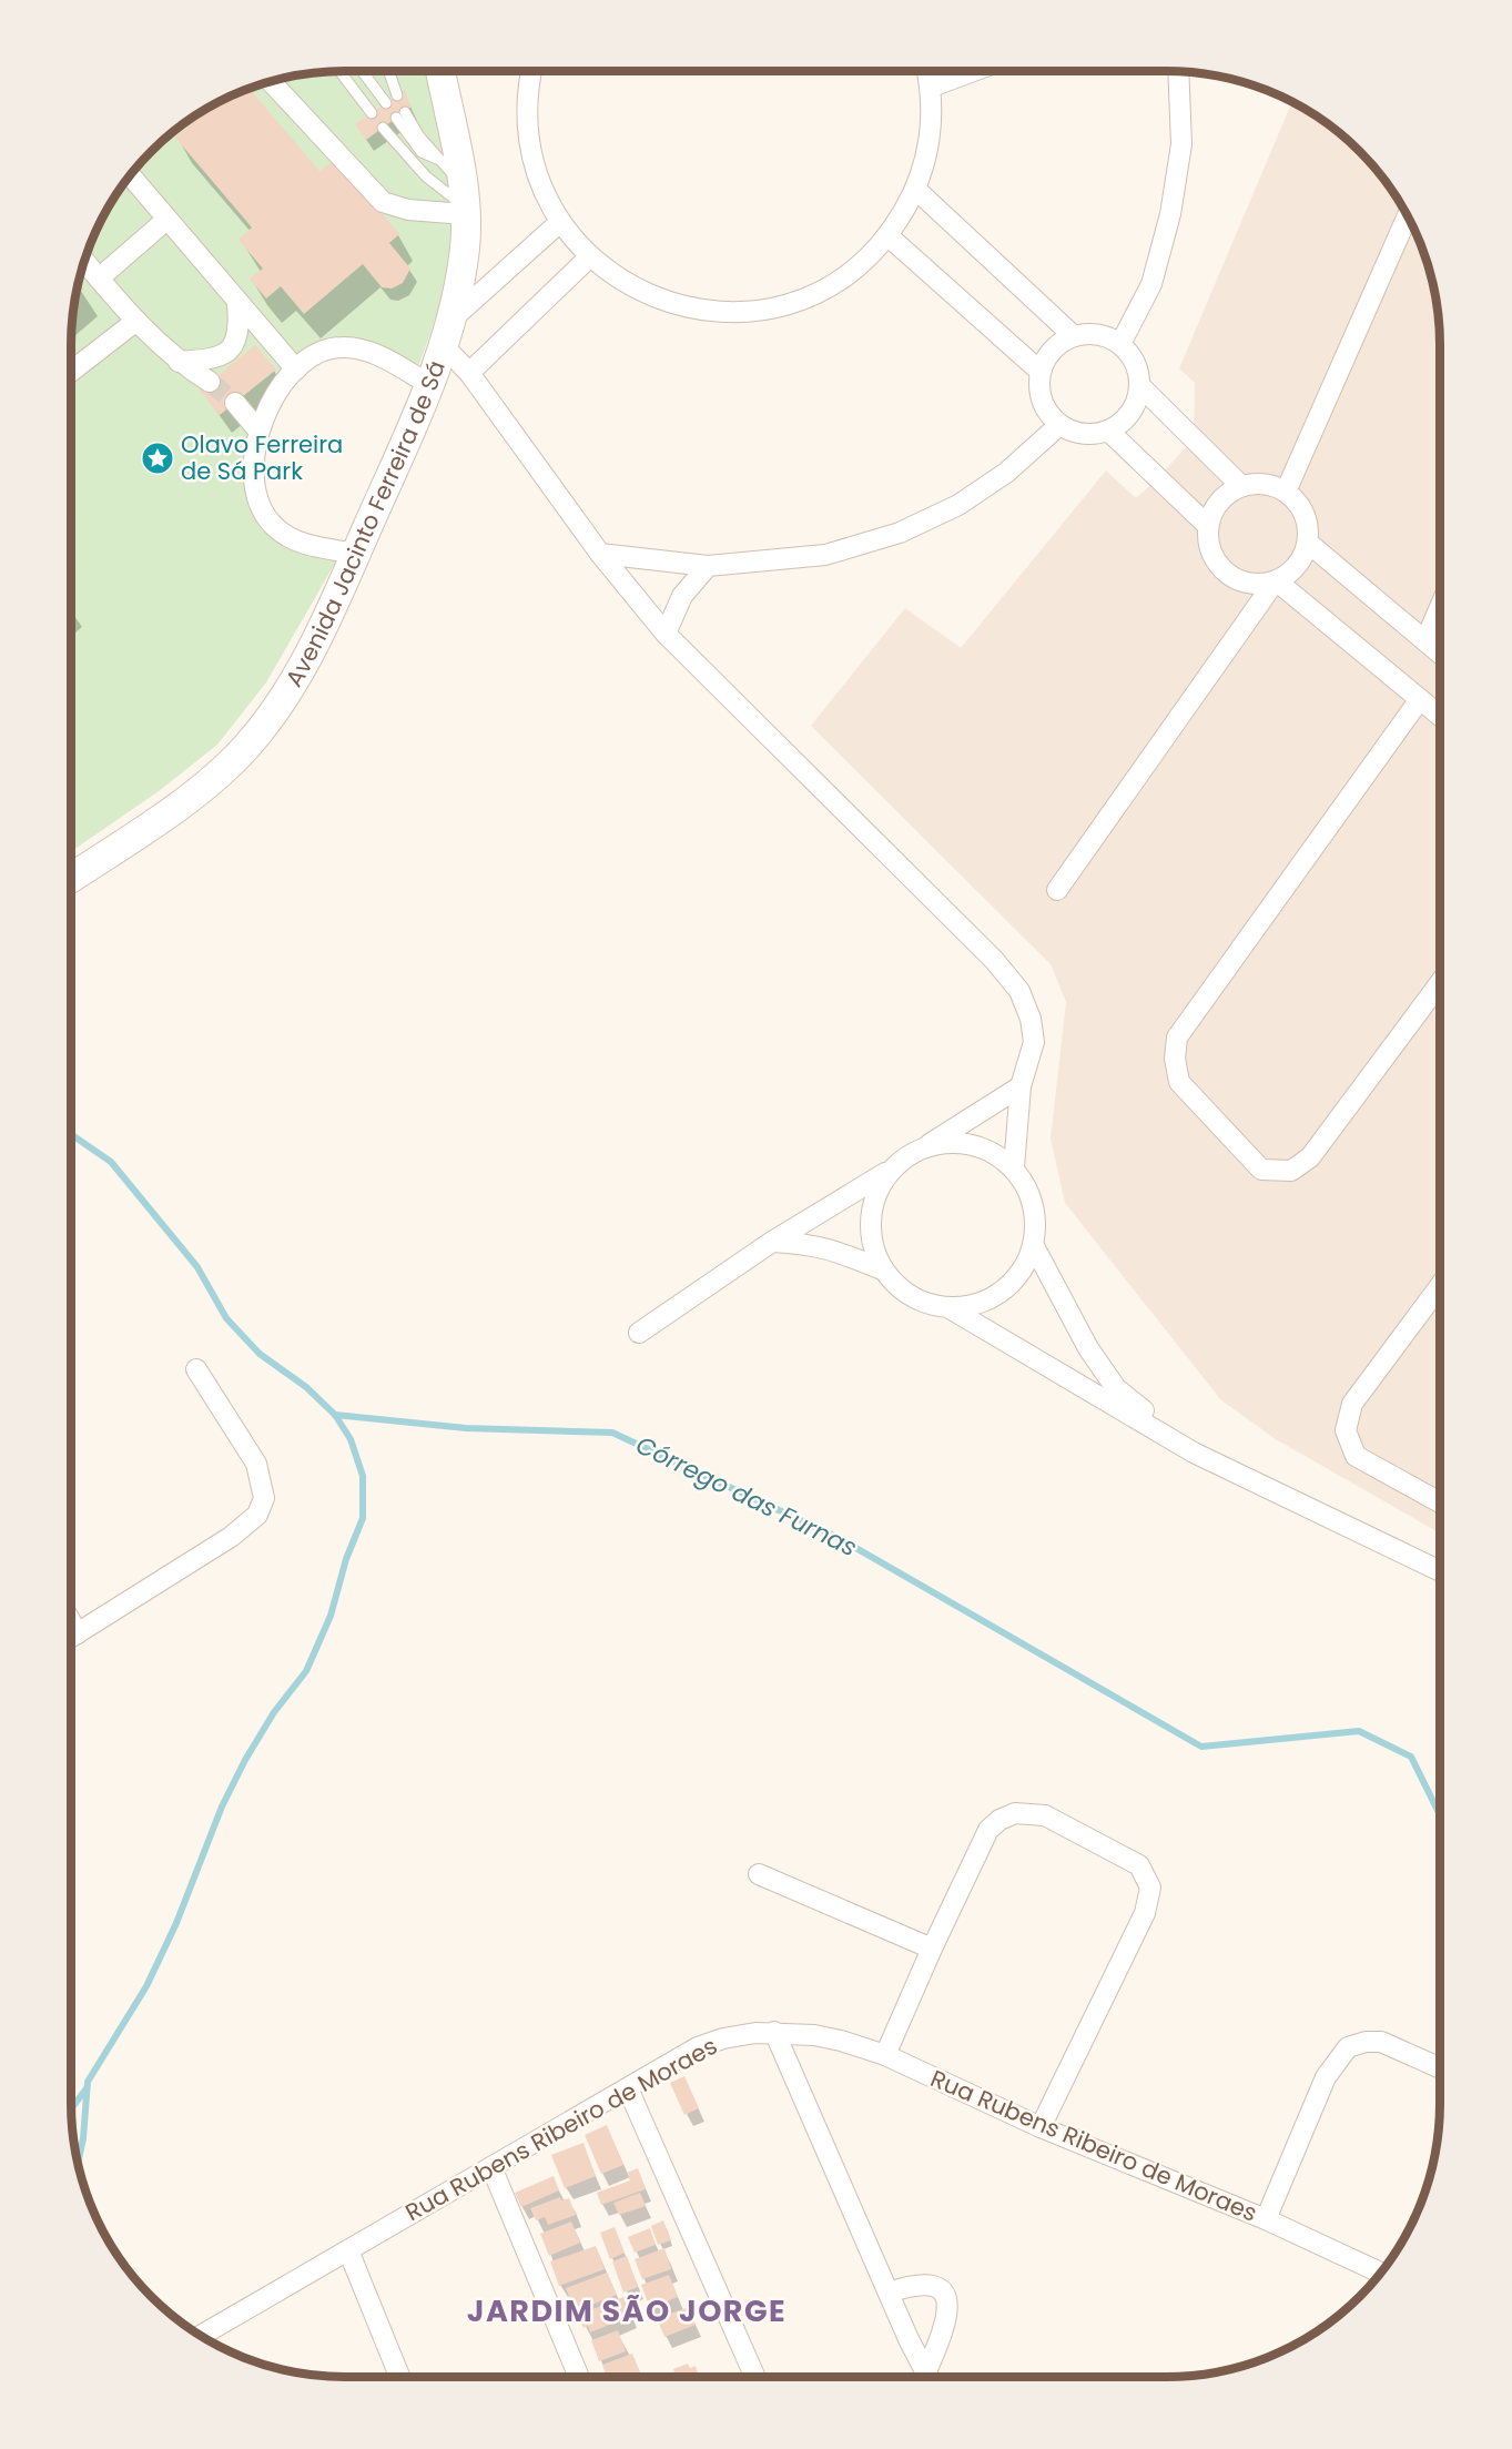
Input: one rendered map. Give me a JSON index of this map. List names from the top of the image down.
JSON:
{
  "streets": {
    "main road": ["Avenida Jacinto Ferreira de Sá"],
    "street": ["Rua Rubens Ribeiro de Moraes"]
  },
  "districts": ["JARDIM SÃO JORGE"],
  "water": ["Córrego das Furnas"],
  "places": {
    "place": ["Olavo Ferreira de Sá Park"]
  }
}
